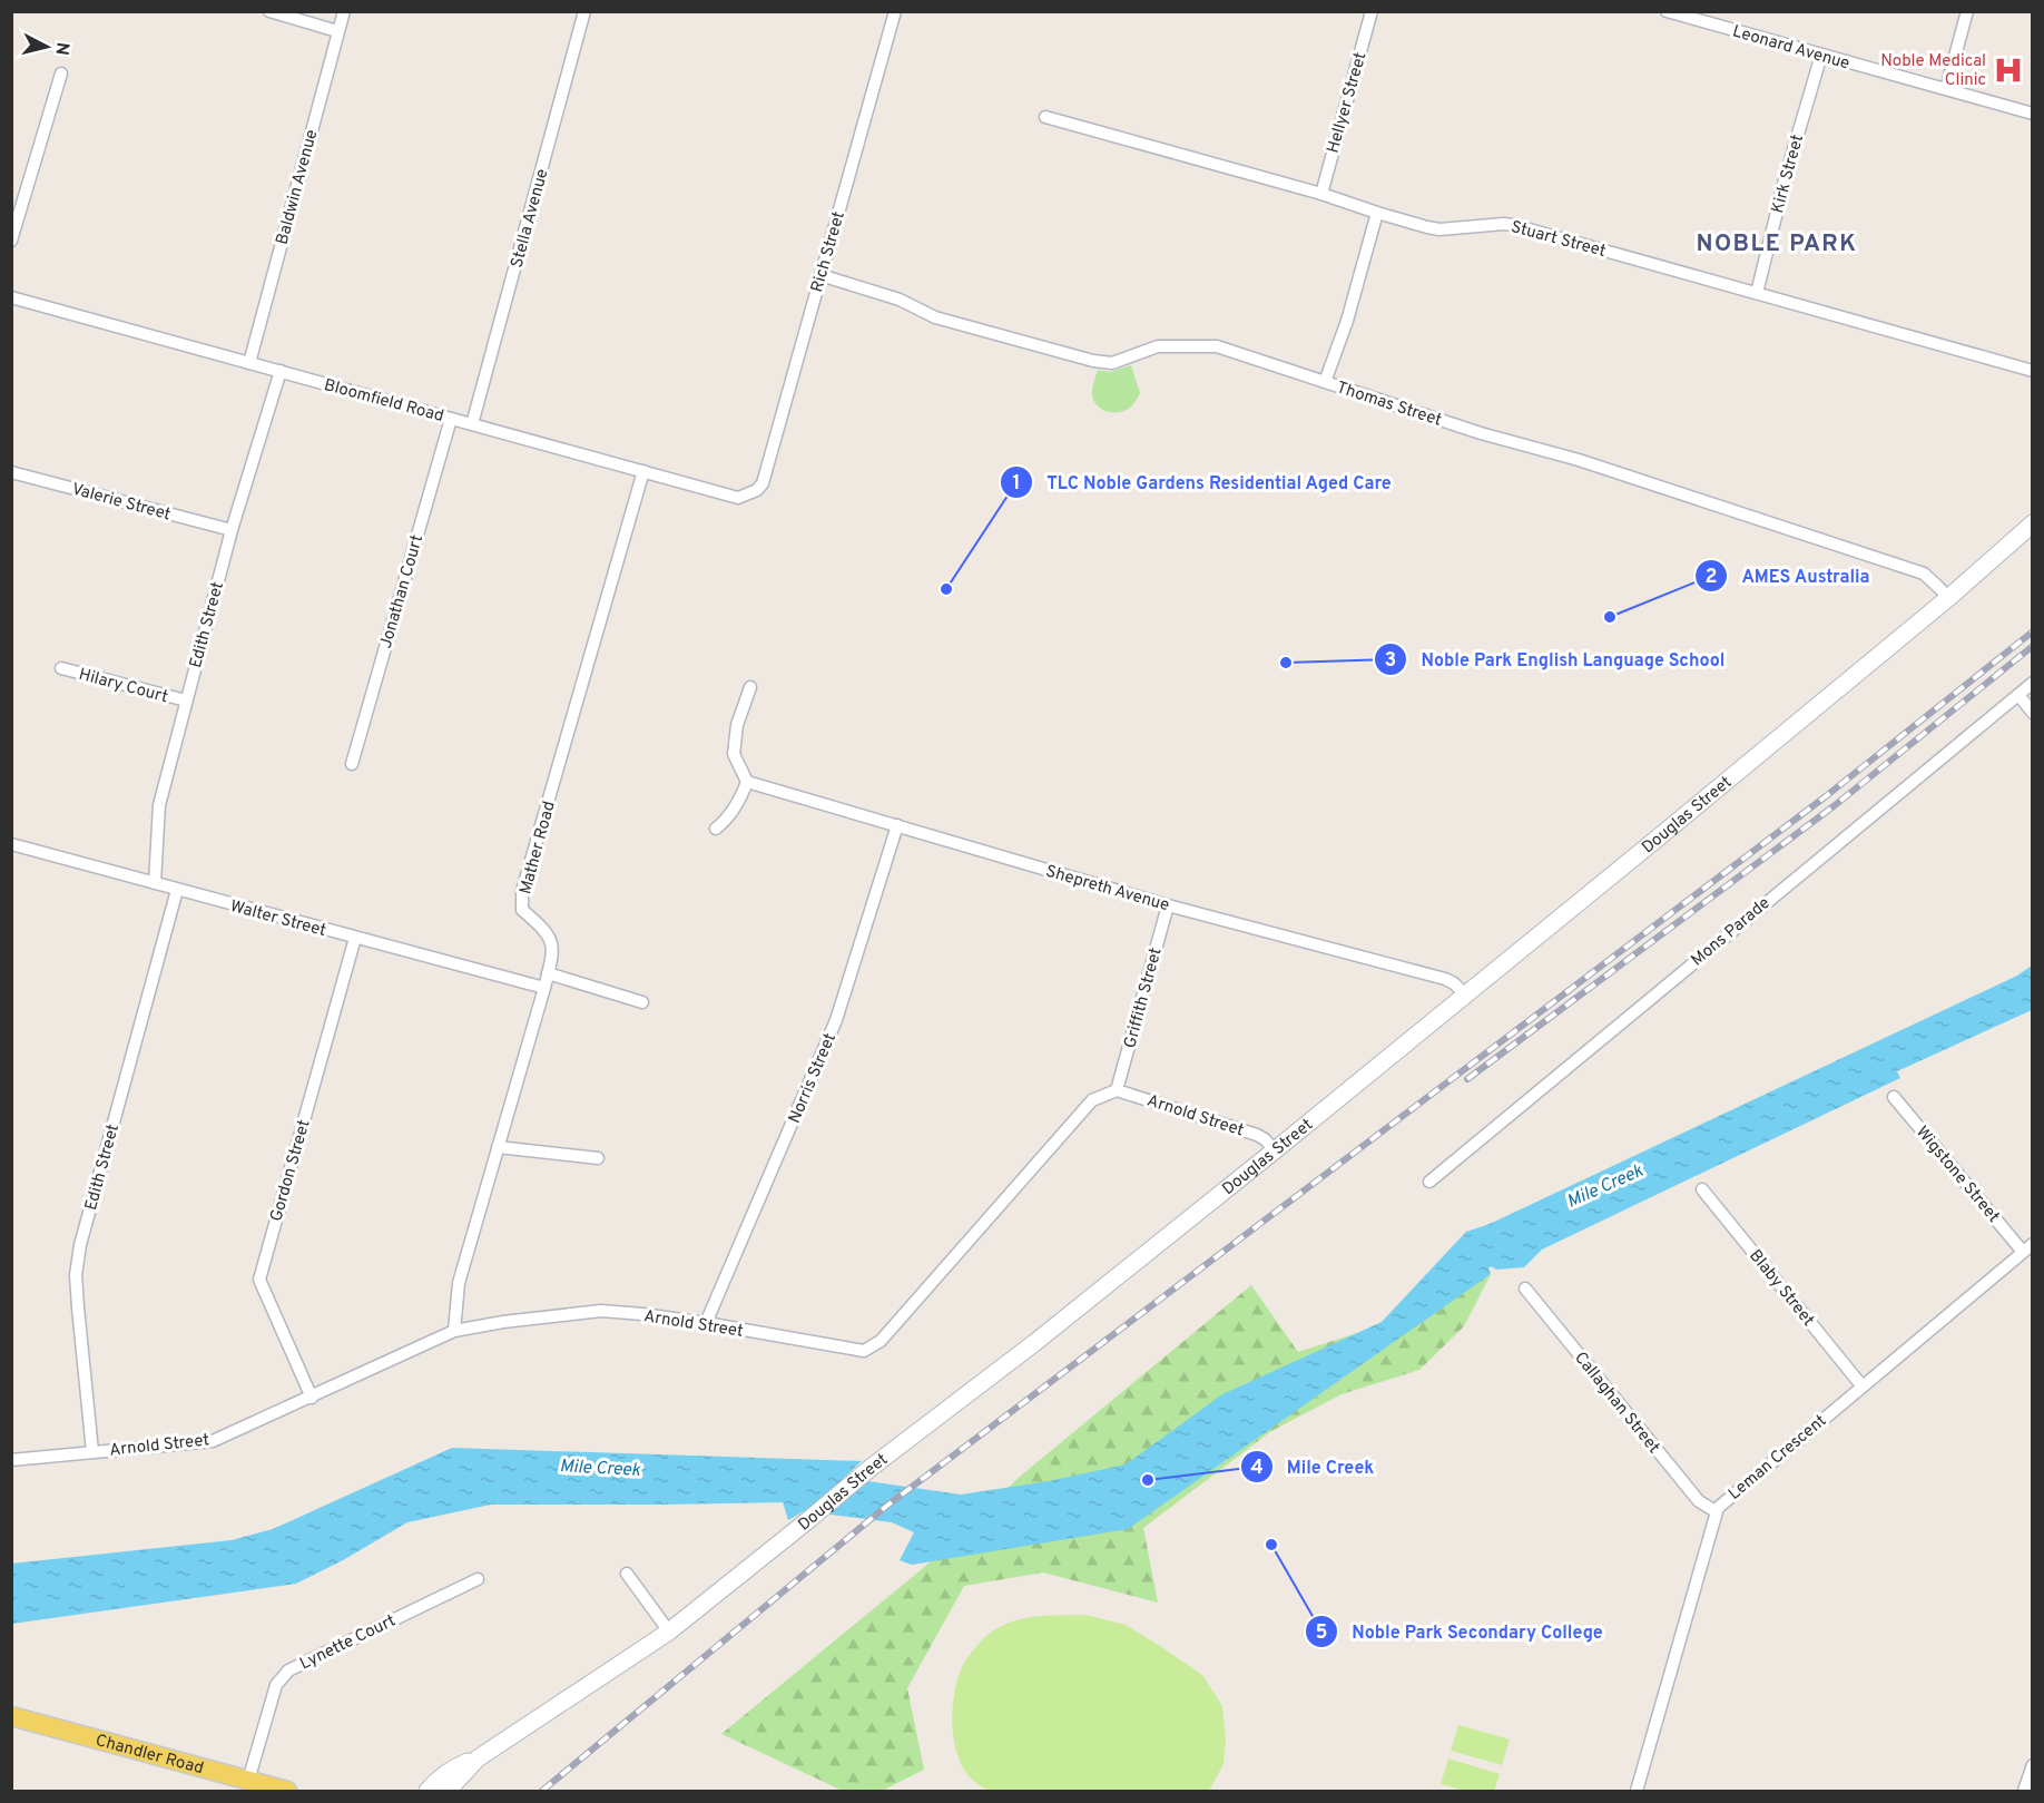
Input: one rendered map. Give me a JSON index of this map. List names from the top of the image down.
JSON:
{
  "streets": {
    "main road": ["Douglas Street", "Chandler Road"],
    "street": [
      "Leonard Avenue",
      "Hellyer Street",
      "Kirk Street",
      "Baldwin Avenue",
      "Stella Avenue",
      "Stuart Street",
      "Rich Street",
      "Bloomfield Road",
      "Thomas Street",
      "Valerie Street",
      "Jonathan Court",
      "Edith Street",
      "Hilary Court",
      "Mather Road",
      "Shepreth Avenue",
      "Walter Street",
      "Mons Parade",
      "Griffith Street",
      "Norris Street",
      "Arnold Street",
      "Gordon Street",
      "Wigstone Street",
      "Blaby Street",
      "Callaghan Street",
      "Leman Crescent",
      "Lynette Court"
    ]
  },
  "crossings": [
    ["Leonard Avenue", "Kirk Street"],
    ["Hellyer Street", "Stuart Street"],
    ["Kirk Street", "Stuart Street"],
    ["Baldwin Avenue", "Bloomfield Road"],
    ["Stella Avenue", "Bloomfield Road"],
    ["Rich Street", "Bloomfield Road"],
    ["Rich Street", "Thomas Street"],
    ["Bloomfield Road", "Jonathan Court"],
    ["Bloomfield Road", "Edith Street"],
    ["Bloomfield Road", "Mather Road"],
    ["Thomas Street", "Douglas Street"],
    ["Valerie Street", "Edith Street"],
    ["Edith Street", "Hilary Court"],
    ["Edith Street", "Walter Street"],
    ["Edith Street", "Arnold Street"],
    ["Douglas Street", "Shepreth Avenue"],
    ["Douglas Street", "Arnold Street"],
    ["Mather Road", "Walter Street"],
    ["Mather Road", "Arnold Street"],
    ["Shepreth Avenue", "Griffith Street"],
    ["Shepreth Avenue", "Norris Street"],
    ["Walter Street", "Gordon Street"],
    ["Griffith Street", "Arnold Street"],
    ["Norris Street", "Arnold Street"],
    ["Arnold Street", "Gordon Street"],
    ["Wigstone Street", "Leman Crescent"],
    ["Blaby Street", "Leman Crescent"],
    ["Callaghan Street", "Leman Crescent"],
    ["Lynette Court", "Chandler Road"]
  ],
  "districts": ["NOBLE PARK"],
  "water": ["Mile Creek"],
  "places": {
    "hospital": ["Noble Medical Clinic"],
    "other": [
      "TLC Noble Gardens Residential Aged Care",
      "AMES Australia",
      "Noble Park English Language School",
      "Mile Creek",
      "Noble Park Secondary College"
    ]
  },
  "north": "right"
}
